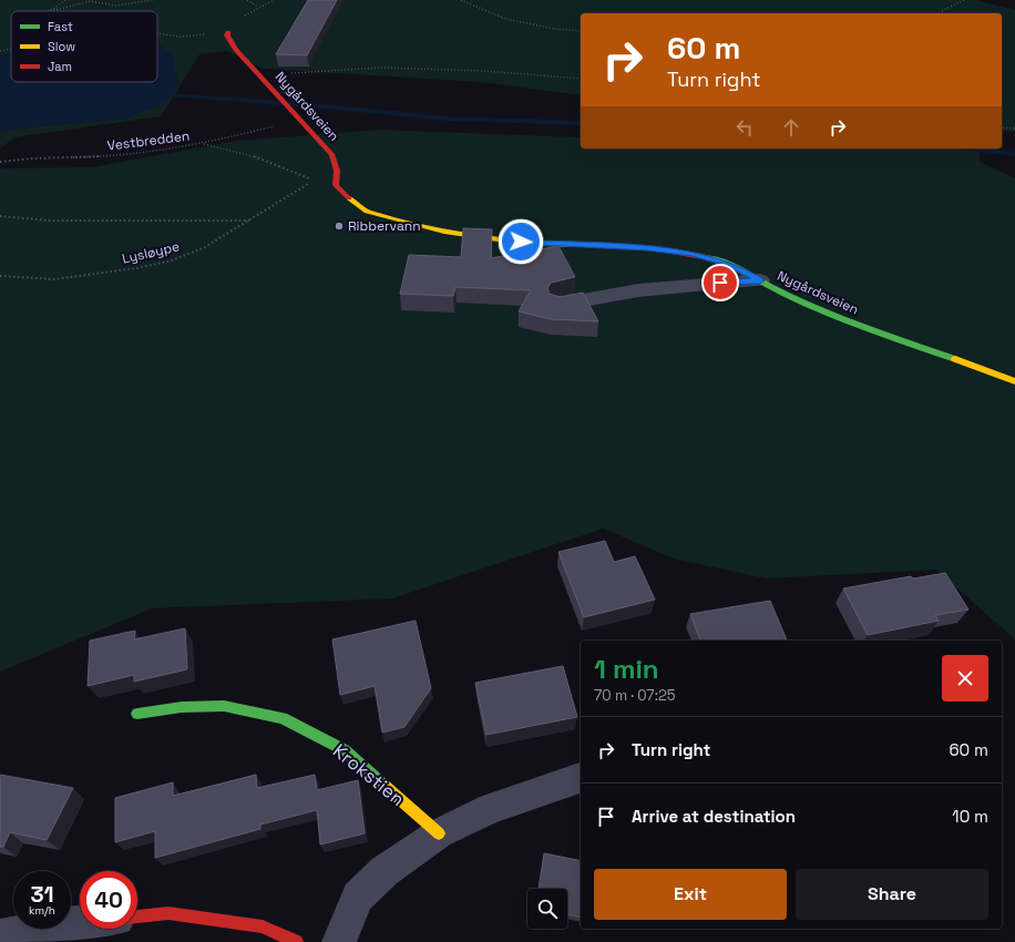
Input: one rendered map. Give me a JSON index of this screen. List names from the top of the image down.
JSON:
{
  "streets": {
    "street": ["Nygårdsveien", "Krokstien"],
    "path": ["Vestbredden", "Lysløype"]
  },
  "crossings": [
    ["Nygårdsveien", "Vestbredden"],
    ["Vestbredden", "Lysløype"]
  ],
  "places": ["Ribbervann"],
  "legend": ["Fast", "Slow", "Jam"],
  "page": {
    "turn": ["60 m", "Turn right"],
    "heading": ["1 min", "70 m · 07:25"],
    "list": [
      {
        "name": "Turn right",
        "value": "60 m"
      },
      {
        "name": "Arrive at destination",
        "value": "10 m"
      }
    ],
    "buttons": ["Exit", "Share"],
    "speed": "31 km/h",
    "limit": "40"
  }
}
